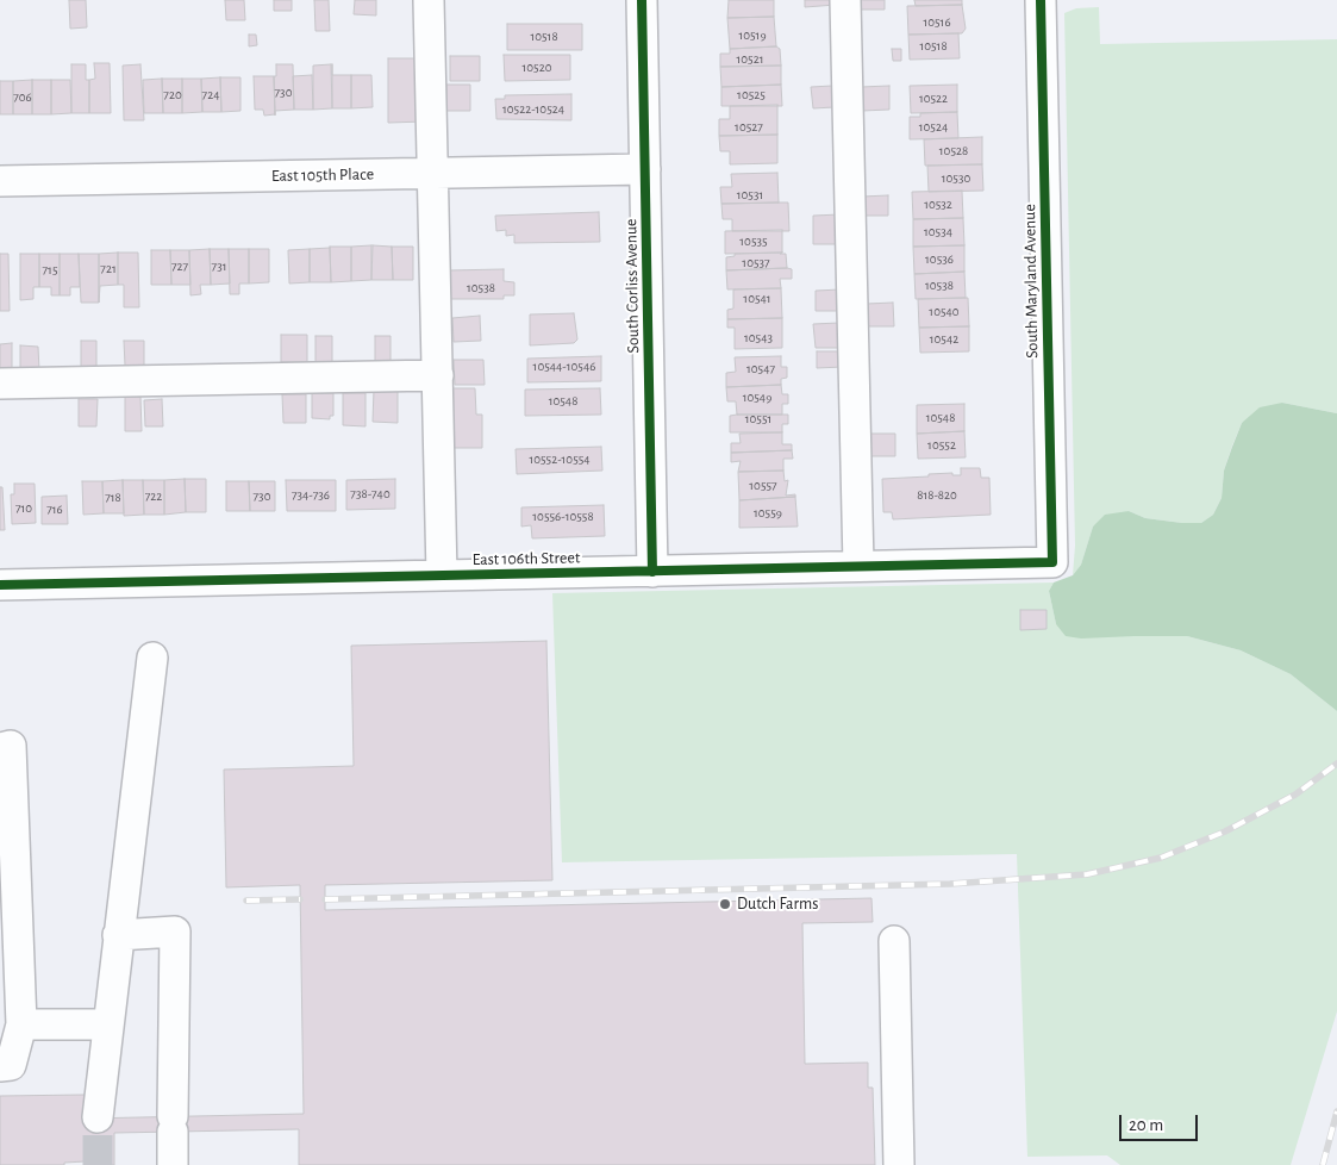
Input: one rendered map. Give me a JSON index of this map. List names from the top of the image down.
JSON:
{
  "streets": {
    "street": [
      "East 105th Place",
      "South Maryland Avenue",
      "South Corliss Avenue",
      "East 106th Street"
    ]
  },
  "crossings": [
    ["East 105th Place", "South Corliss Avenue"],
    ["South Maryland Avenue", "East 106th Street"],
    ["South Corliss Avenue", "East 106th Street"]
  ],
  "places": ["Dutch Farms"],
  "house_numbers": [
    "10516",
    "10519",
    "10518",
    "10518",
    "10521",
    "10520",
    "730",
    "720",
    "724",
    "10525",
    "706",
    "10522",
    "10522-10524",
    "10527",
    "10524",
    "10528",
    "10530",
    "10531",
    "10532",
    "10534",
    "10535",
    "10536",
    "10537",
    "727",
    "731",
    "721",
    "715",
    "10538",
    "10538",
    "10541",
    "10540",
    "10543",
    "10542",
    "10544-10546",
    "10547",
    "10549",
    "10548",
    "10548",
    "10551",
    "10552",
    "10552-10554",
    "10557",
    "738-740",
    "734-736",
    "818-820",
    "722",
    "730",
    "718",
    "710",
    "716",
    "10559",
    "10556-10558"
  ],
  "scale_bar": "20 m"
}
